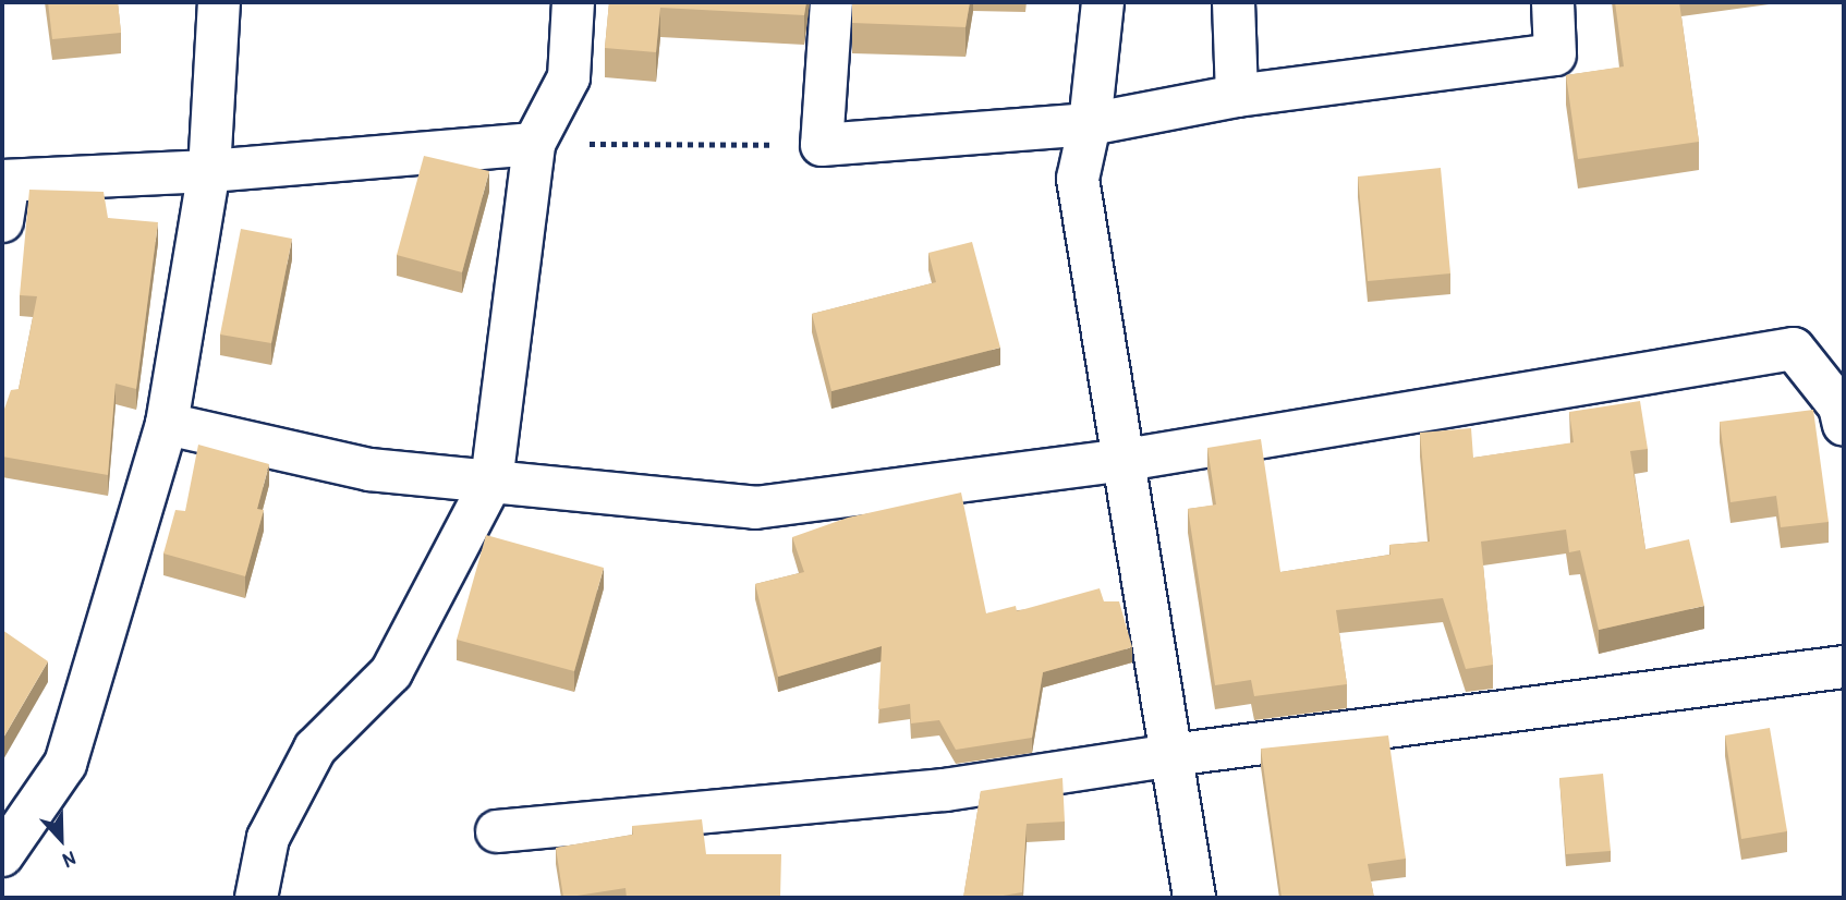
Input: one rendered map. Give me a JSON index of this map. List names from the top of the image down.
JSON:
{
  "north": "bottom"
}
